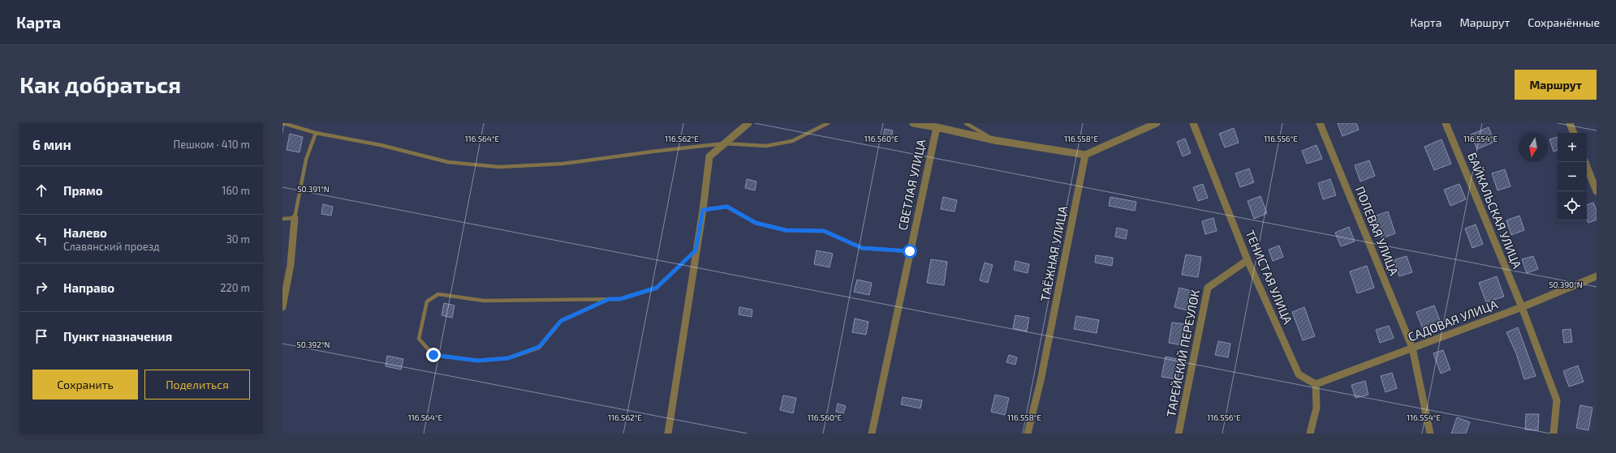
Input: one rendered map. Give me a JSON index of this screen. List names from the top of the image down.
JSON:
{
  "streets": {
    "street": [
      "СВЕТЛАЯ УЛИЦА",
      "БАЙКАЛЬСКАЯ УЛИЦА",
      "ПОЛЕВАЯ УЛИЦА",
      "ТАЁЖНАЯ УЛИЦА",
      "ТЕНИСТАЯ УЛИЦА",
      "САДОВАЯ УЛИЦА",
      "ТАРЕЙСКИЙ ПЕРЕУЛОК"
    ]
  },
  "crossings": [
    ["СВЕТЛАЯ УЛИЦА", "ТАЁЖНАЯ УЛИЦА"],
    ["БАЙКАЛЬСКАЯ УЛИЦА", "САДОВАЯ УЛИЦА"],
    ["ПОЛЕВАЯ УЛИЦА", "САДОВАЯ УЛИЦА"],
    ["ТЕНИСТАЯ УЛИЦА", "САДОВАЯ УЛИЦА"],
    ["ТЕНИСТАЯ УЛИЦА", "ТАРЕЙСКИЙ ПЕРЕУЛОК"]
  ],
  "north": "bottom",
  "page": {
    "header": "Карта",
    "nav": ["Карта", "Маршрут", "Сохранённые"],
    "buttons": [
      "Маршрут",
      ["Сохранить", "Поделиться"]
    ],
    "title": "Как добраться",
    "heading": ["6 мин", "Пешком · 410 m"],
    "map_buttons": ["+", "−"],
    "list": [
      ["Прямо", "160 m"],
      ["Налево", "Славянский проезд", "30 m"],
      ["Направо", "220 m"],
      "Пункт назначения"
    ]
  },
  "coordinates": [
    "116.564°E",
    "116.562°E",
    "116.560°E",
    "116.558°E",
    "116.556°E",
    "116.554°E",
    "50.391°N",
    "50.390°N",
    "50.392°N"
  ]
}
